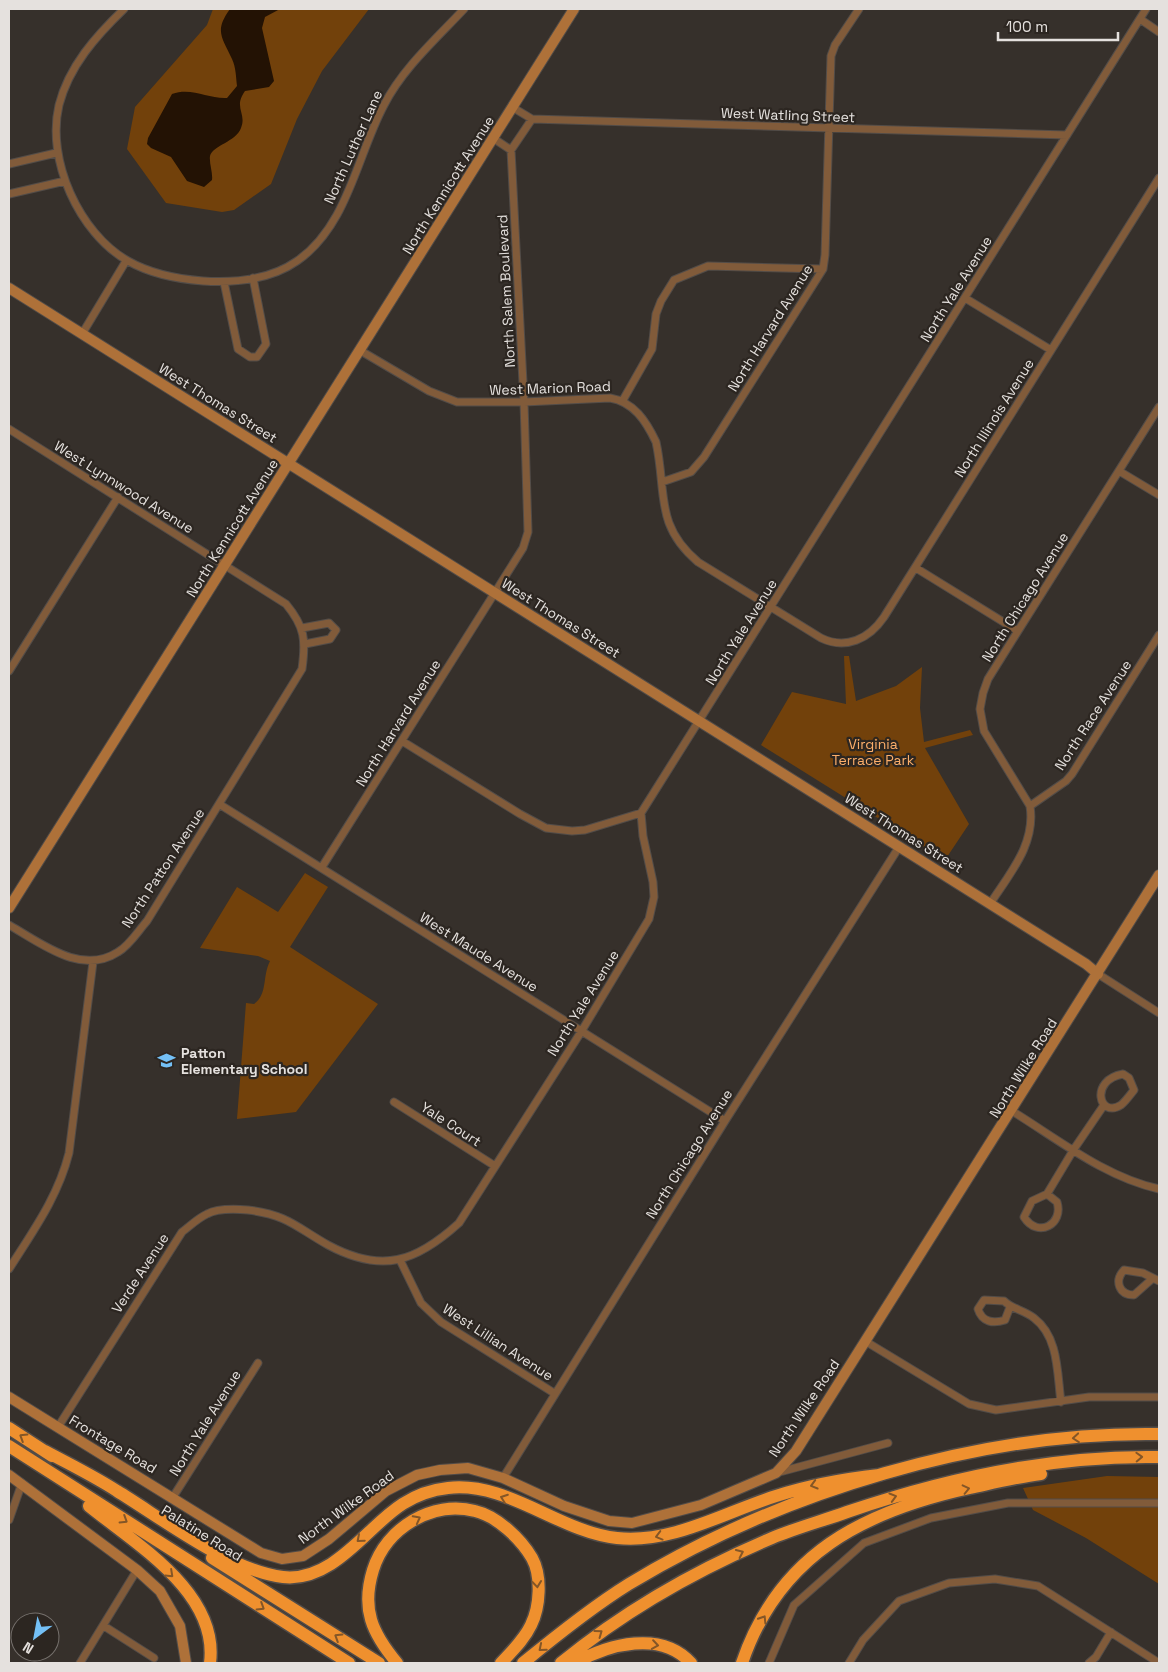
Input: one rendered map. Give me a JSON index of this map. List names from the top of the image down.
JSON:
{
  "streets": {
    "highway": ["Palatine Road"],
    "street": [
      "West Watling Street",
      "North Luther Lane",
      "North Kennicott Avenue",
      "North Yale Avenue",
      "North Salem Boulevard",
      "North Harvard Avenue",
      "West Marion Road",
      "West Thomas Street",
      "North Illinois Avenue",
      "West Lynnwood Avenue",
      "North Chicago Avenue",
      "North Race Avenue",
      "North Patton Avenue",
      "West Maude Avenue",
      "North Wilke Road",
      "Yale Court",
      "Verde Avenue",
      "West Lillian Avenue",
      "Frontage Road"
    ]
  },
  "crossings": [
    ["West Watling Street", "North Kennicott Avenue"],
    ["West Watling Street", "North Yale Avenue"],
    ["West Watling Street", "North Harvard Avenue"],
    ["North Kennicott Avenue", "West Marion Road"],
    ["North Kennicott Avenue", "West Thomas Street"],
    ["North Kennicott Avenue", "West Lynnwood Avenue"],
    ["North Kennicott Avenue", "North Patton Avenue"],
    ["North Yale Avenue", "West Marion Road"],
    ["North Yale Avenue", "West Thomas Street"],
    ["North Yale Avenue", "West Maude Avenue"],
    ["North Yale Avenue", "Yale Court"],
    ["North Yale Avenue", "Verde Avenue"],
    ["North Yale Avenue", "West Lillian Avenue"],
    ["North Yale Avenue", "Frontage Road"],
    ["North Salem Boulevard", "North Harvard Avenue"],
    ["North Salem Boulevard", "West Marion Road"],
    ["North Salem Boulevard", "West Thomas Street"],
    ["North Harvard Avenue", "West Marion Road"],
    ["North Harvard Avenue", "West Thomas Street"],
    ["North Harvard Avenue", "West Maude Avenue"],
    ["West Marion Road", "North Illinois Avenue"],
    ["West Thomas Street", "North Chicago Avenue"],
    ["West Thomas Street", "North Wilke Road"],
    ["West Lynnwood Avenue", "North Patton Avenue"],
    ["North Chicago Avenue", "North Race Avenue"],
    ["North Chicago Avenue", "West Maude Avenue"],
    ["North Chicago Avenue", "North Wilke Road"],
    ["North Chicago Avenue", "West Lillian Avenue"],
    ["North Patton Avenue", "West Maude Avenue"],
    ["North Wilke Road", "Frontage Road"],
    ["Verde Avenue", "West Lillian Avenue"],
    ["Verde Avenue", "Frontage Road"]
  ],
  "parks": ["Virginia Terrace Park"],
  "places": {
    "school or university": ["Patton Elementary School"]
  },
  "scale_bar": "100 m",
  "north": "bottom left"
}
